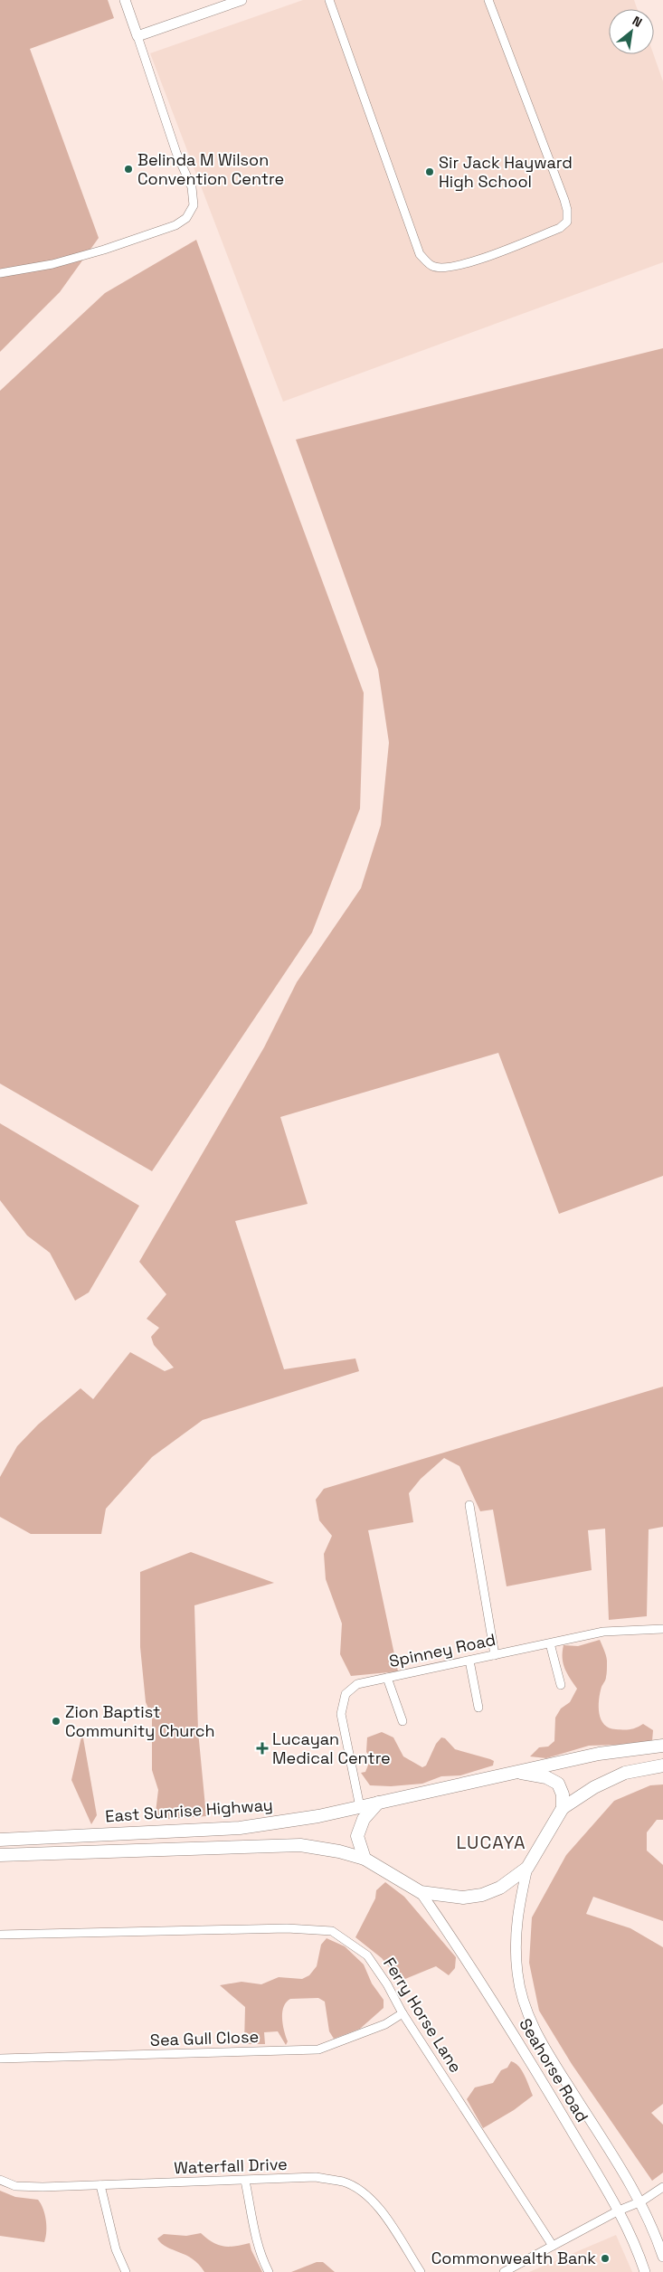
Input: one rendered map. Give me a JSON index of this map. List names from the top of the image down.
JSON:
{
  "streets": {
    "main road": ["East Sunrise Highway", "Seahorse Road"],
    "street": [
      "Spinney Road",
      "Ferry Horse Lane",
      "Sea Gull Close",
      "Waterfall Drive"
    ]
  },
  "crossings": [
    ["Spinney Road", "East Sunrise Highway"],
    ["Ferry Horse Lane", "Sea Gull Close"]
  ],
  "districts": ["LUCAYA"],
  "places": {
    "other": [
      "Belinda M Wilson Convention Centre",
      "Sir Jack Hayward High School",
      "Zion Baptist Community Church",
      "Commonwealth Bank"
    ],
    "health": ["Lucayan Medical Centre"]
  },
  "north": "top right"
}
